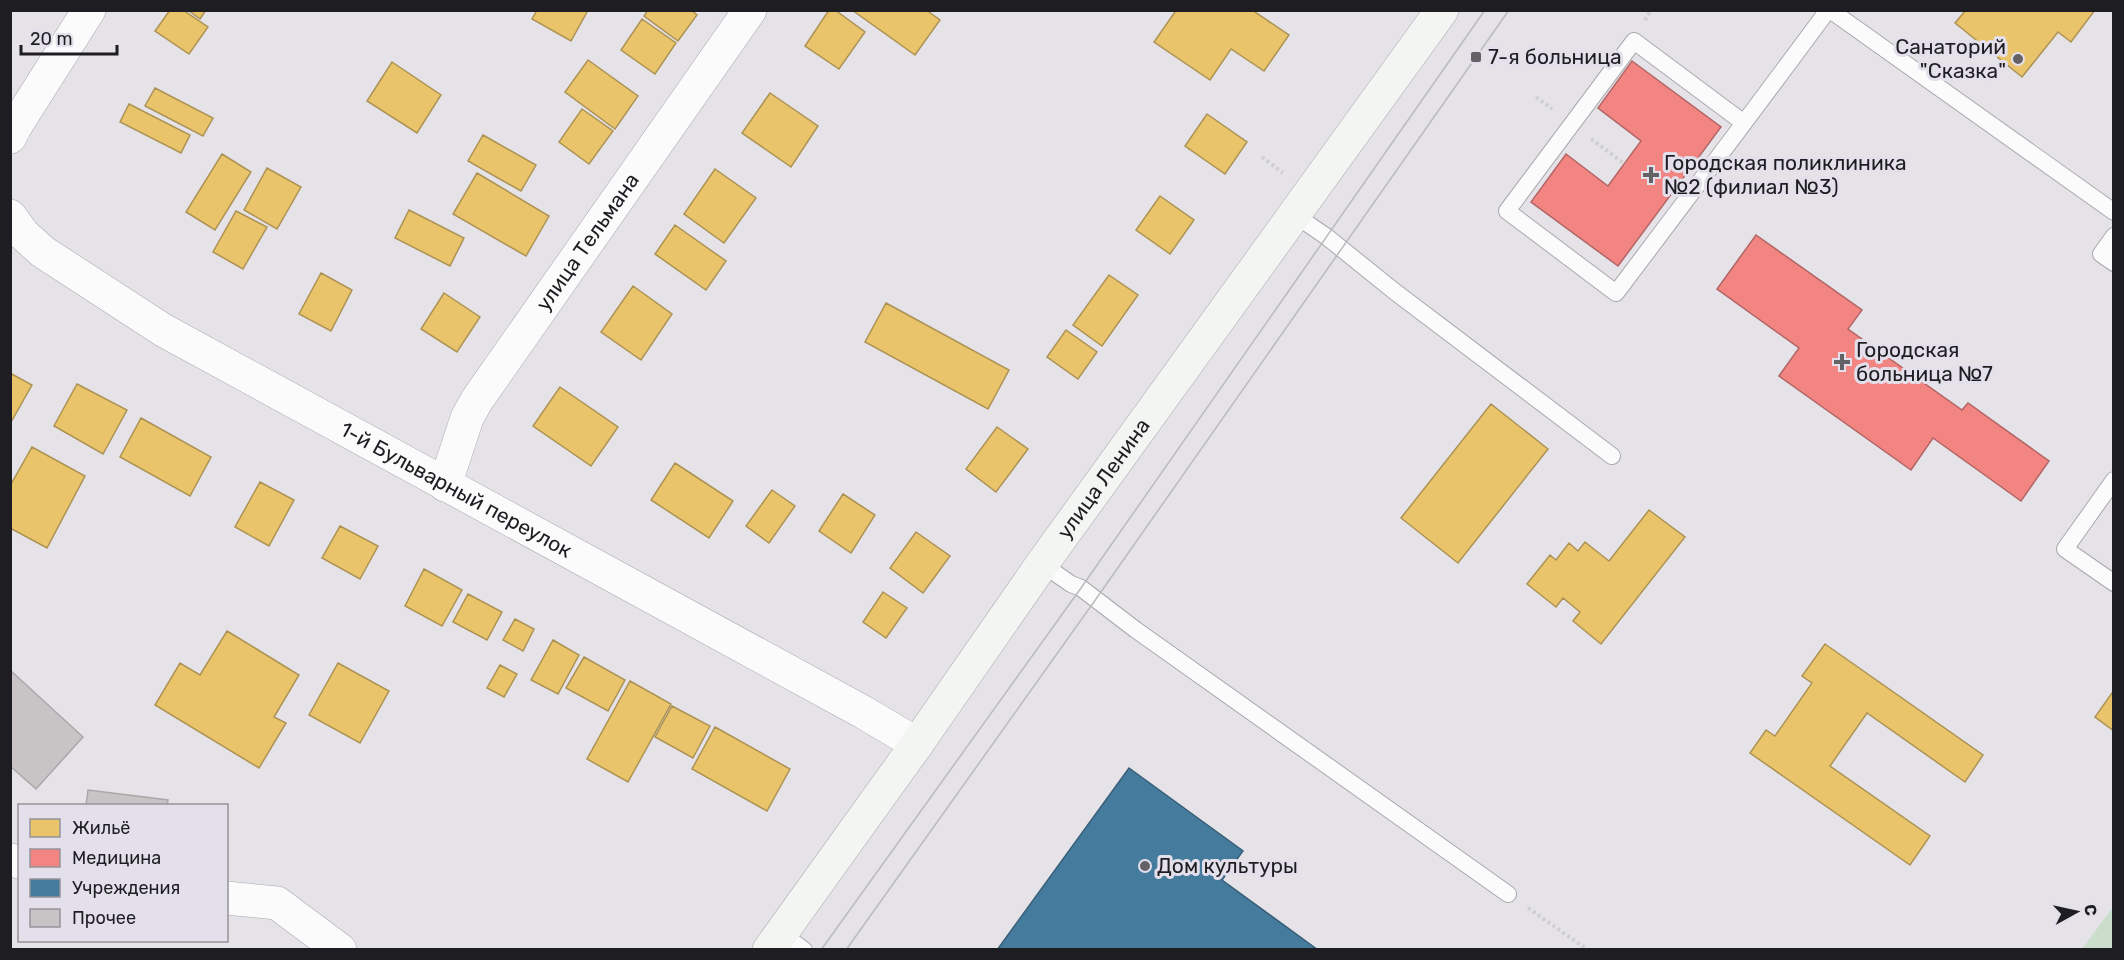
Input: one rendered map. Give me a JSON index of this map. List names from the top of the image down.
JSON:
{
  "streets": {
    "main road": ["улица Ленина"],
    "street": ["улица Тельмана", "1-й Бульварный переулок"]
  },
  "crossings": [
    ["улица Тельмана", "1-й Бульварный переулок"],
    ["улица Ленина", "1-й Бульварный переулок"]
  ],
  "places": {
    "transit": ["7-я больница"],
    "other": ["Санаторий \"Сказка\"", "Дом культуры"],
    "health": ["Городская поликлиника №2 (филиал №3)", "Городская больница №7"]
  },
  "legend": [
    "Жильё",
    "Медицина",
    "Учреждения",
    "Прочее"
  ],
  "scale_bar": "20 m",
  "north": "right"
}
